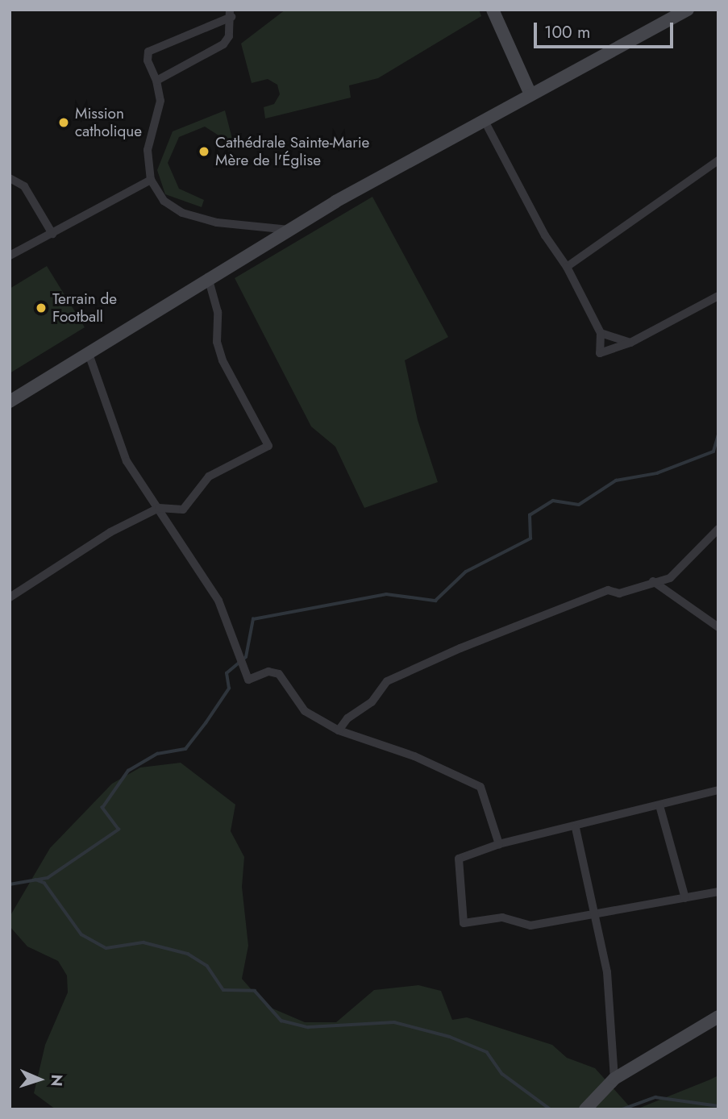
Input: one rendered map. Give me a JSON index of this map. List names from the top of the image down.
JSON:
{
  "places": ["Mission catholique", "Cathédrale Sainte-Marie Mère de l'Église", "Terrain de Football"],
  "scale_bar": "100 m",
  "north": "right"
}
